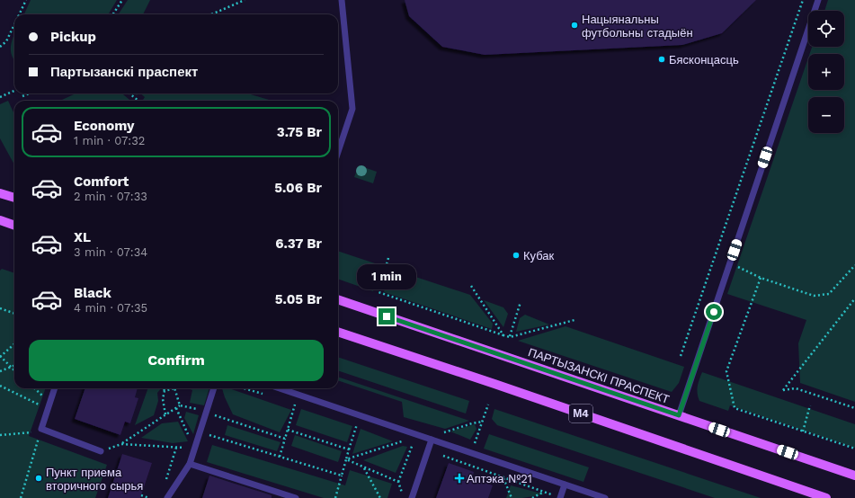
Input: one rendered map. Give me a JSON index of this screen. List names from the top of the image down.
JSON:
{
  "streets": {
    "main road": ["ПАРТЫЗАНСКІ ПРАСПЕКТ", "М4"]
  },
  "places": {
    "other": [
      "Нацыянальны футбольны стадыён",
      "Бясконцасць",
      "Кубак",
      "Пункт приема вторичного сырья"
    ],
    "health": ["Аптэка №21"]
  },
  "page": {
    "map_buttons": ["+", "−"],
    "banner": ["Pickup", "Партызанскі праспект"],
    "list": [
      {
        "name": "Economy",
        "note": "1 min · 07:32",
        "value": "3.75 Br"
      },
      {
        "name": "Comfort",
        "note": "2 min · 07:33",
        "value": "5.06 Br"
      },
      {
        "name": "XL",
        "note": "3 min · 07:34",
        "value": "6.37 Br"
      },
      {
        "name": "Black",
        "note": "4 min · 07:35",
        "value": "5.05 Br"
      }
    ],
    "bubble": "1 min",
    "buttons": "Confirm"
  }
}
